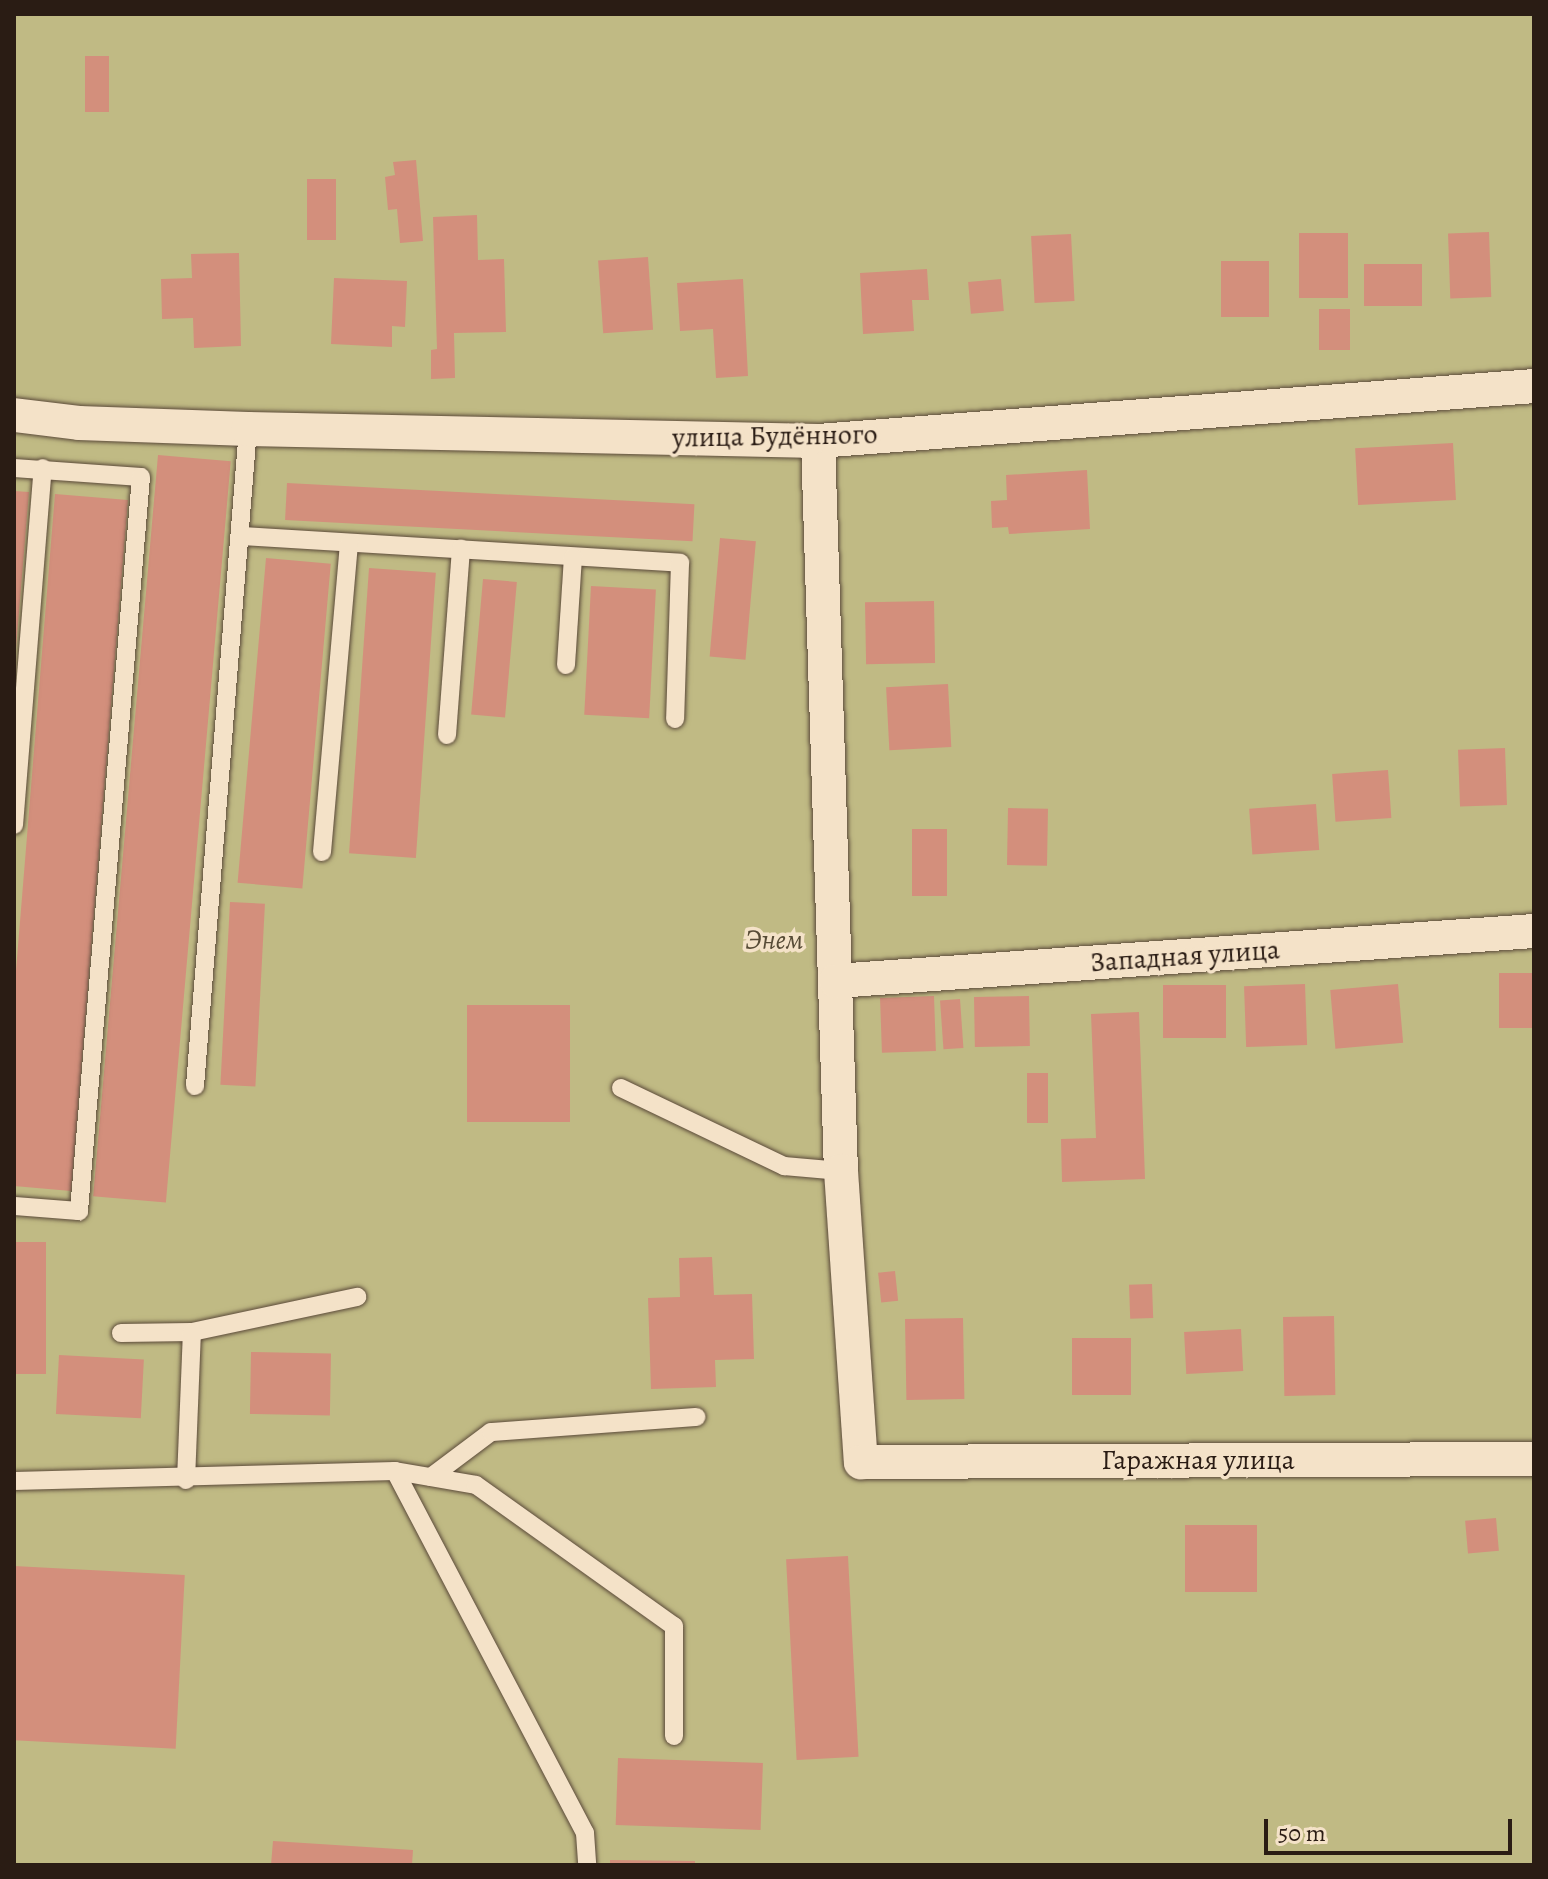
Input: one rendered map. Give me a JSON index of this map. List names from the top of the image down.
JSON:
{
  "streets": {
    "street": ["улица Будённого", "Западная улица", "Гаражная улица"]
  },
  "parks": ["Энем"],
  "scale_bar": "50 m"
}
